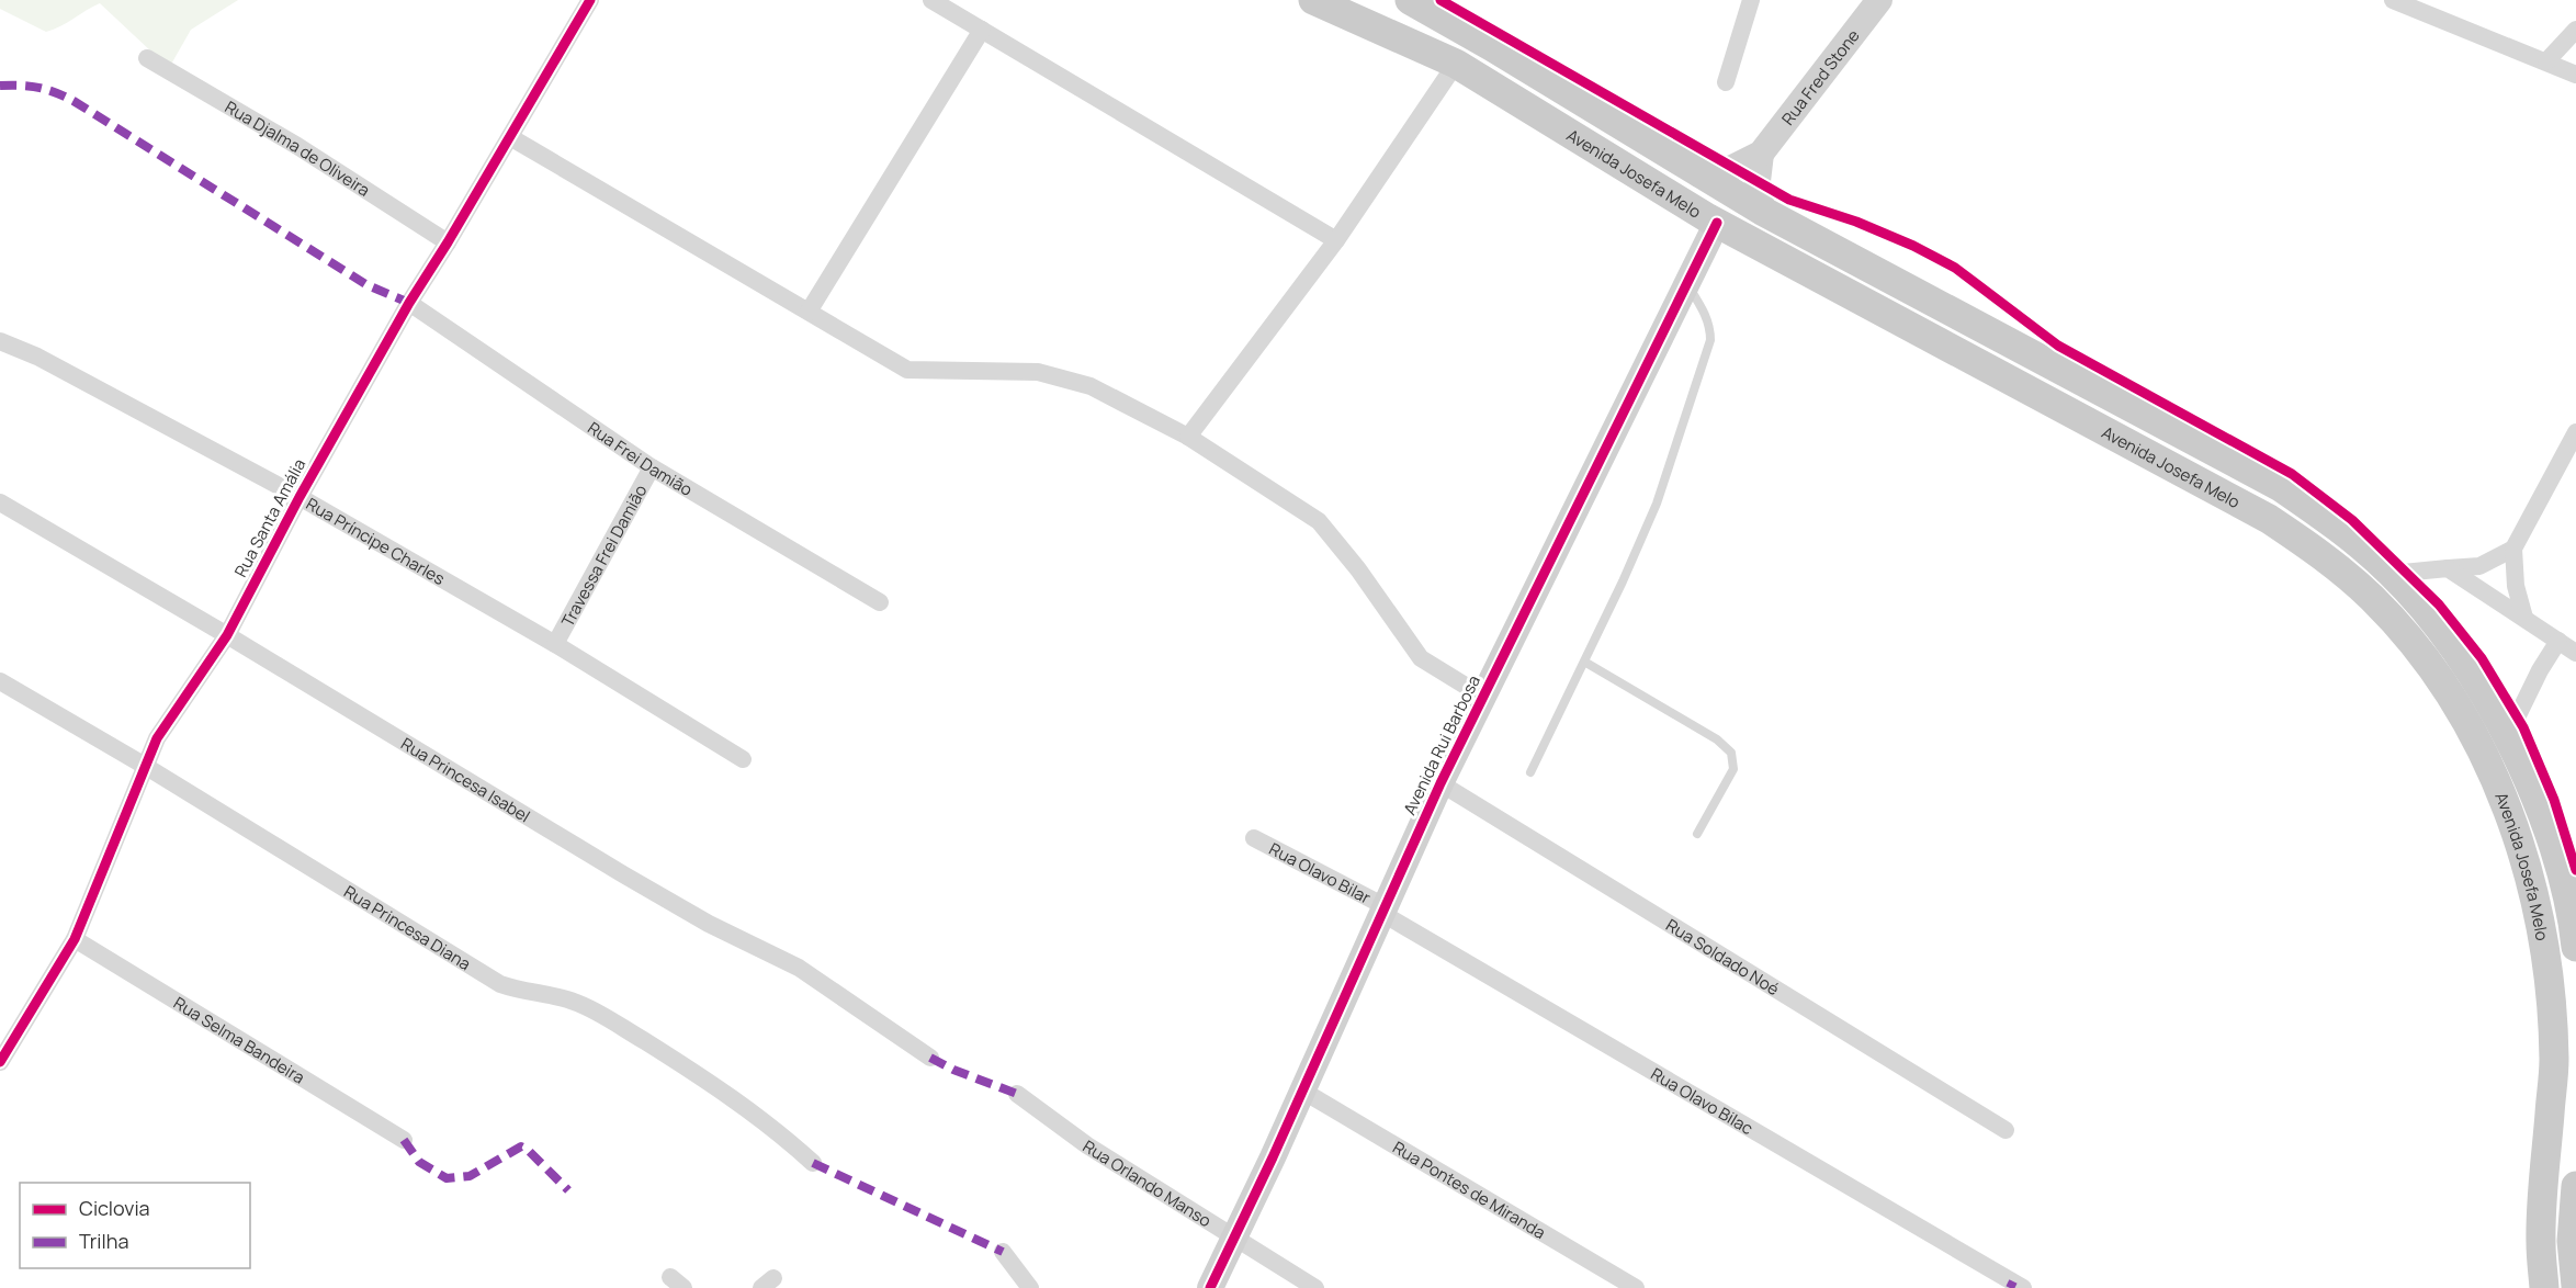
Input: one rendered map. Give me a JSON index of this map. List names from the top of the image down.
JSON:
{
  "streets": {
    "main road": ["Avenida Josefa Melo"],
    "street": [
      "Rua Fred Stone",
      "Rua Djalma de Oliveira",
      "Rua Frei Damião",
      "Rua Santa Amália",
      "Rua Príncipe Charles",
      "Travessa Frei Damião",
      "Avenida Rui Barbosa",
      "Rua Princesa Isabel",
      "Rua Olavo Bilar",
      "Rua Princesa Diana",
      "Rua Soldado Noé",
      "Rua Selma Bandeira",
      "Rua Olavo Bilac",
      "Rua Orlando Manso",
      "Rua Pontes de Miranda"
    ]
  },
  "crossings": [
    ["Rua Fred Stone", "Avenida Josefa Melo"],
    ["Rua Djalma de Oliveira", "Rua Santa Amália"],
    ["Avenida Josefa Melo", "Avenida Rui Barbosa"],
    ["Rua Frei Damião", "Rua Santa Amália"],
    ["Rua Frei Damião", "Travessa Frei Damião"],
    ["Rua Santa Amália", "Rua Príncipe Charles"],
    ["Rua Santa Amália", "Rua Princesa Isabel"],
    ["Rua Santa Amália", "Rua Princesa Diana"],
    ["Rua Santa Amália", "Rua Selma Bandeira"],
    ["Rua Príncipe Charles", "Travessa Frei Damião"],
    ["Avenida Rui Barbosa", "Rua Olavo Bilar"],
    ["Avenida Rui Barbosa", "Rua Soldado Noé"],
    ["Avenida Rui Barbosa", "Rua Olavo Bilac"],
    ["Avenida Rui Barbosa", "Rua Orlando Manso"],
    ["Avenida Rui Barbosa", "Rua Pontes de Miranda"],
    ["Rua Olavo Bilar", "Rua Olavo Bilac"]
  ],
  "legend": ["Ciclovia", "Trilha"]
}
